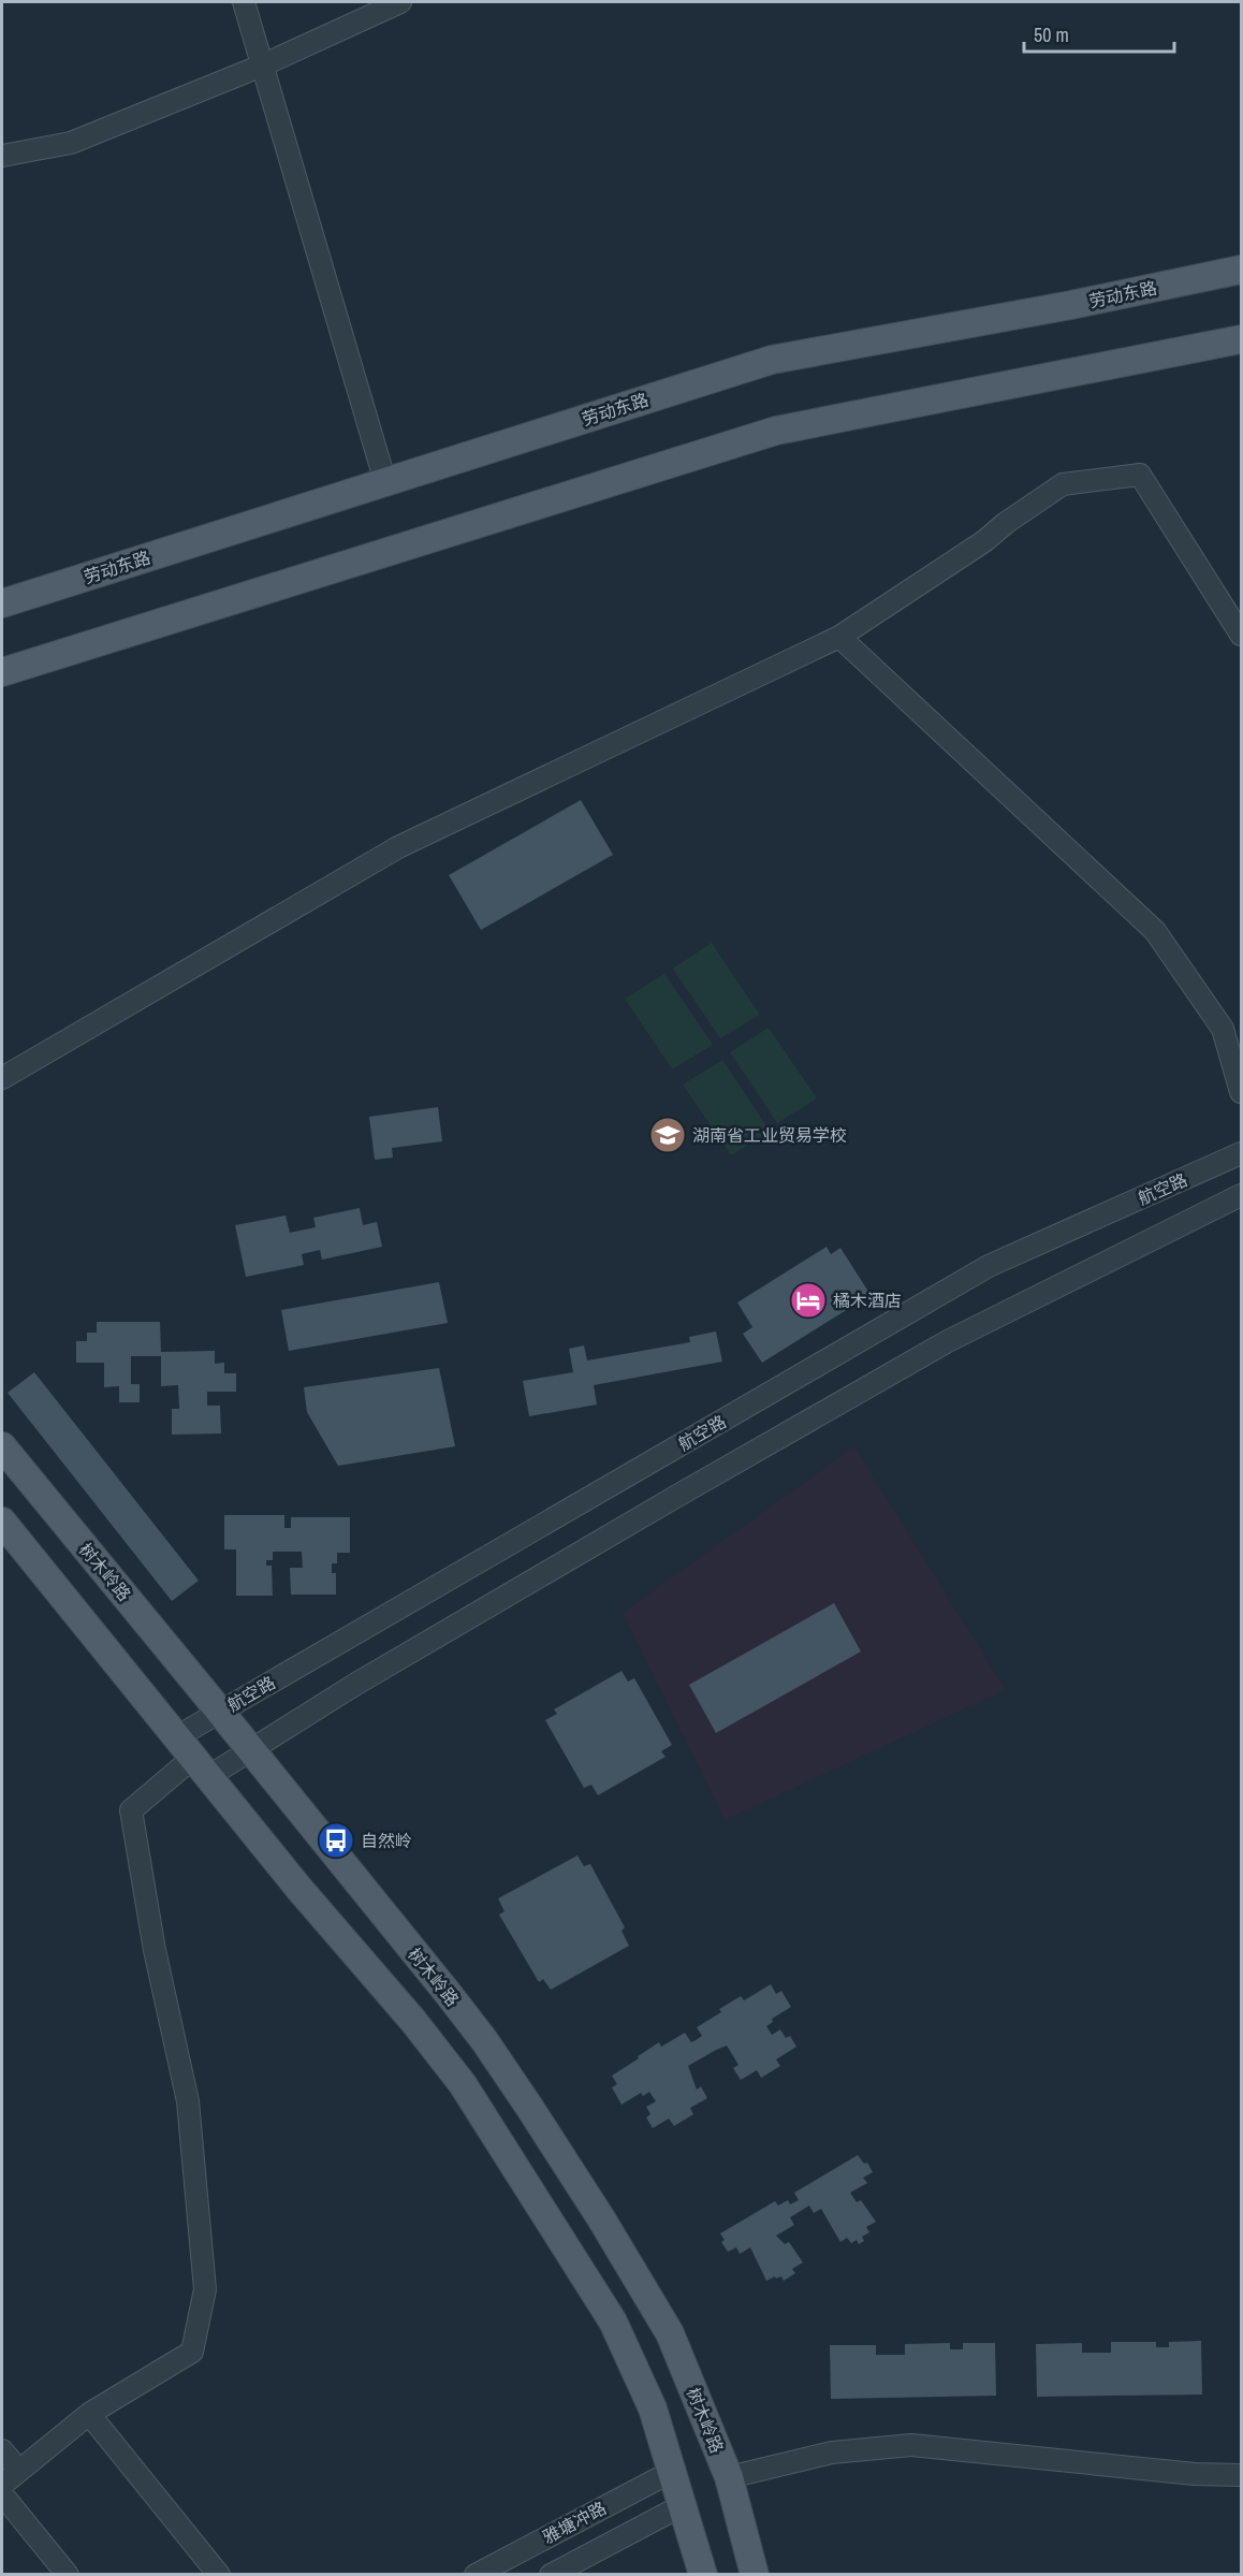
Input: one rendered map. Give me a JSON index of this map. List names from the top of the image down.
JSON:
{
  "streets": {
    "main road": ["劳动东路", "树木岭路"],
    "street": ["航空路", "雅塘冲路"]
  },
  "crossings": [
    ["航空路", "树木岭路"]
  ],
  "places": {
    "school or university": ["湖南省工业贸易学校"],
    "hotel": ["橘木酒店"],
    "bus stop": ["自然岭"]
  },
  "scale_bar": "50 m"
}
